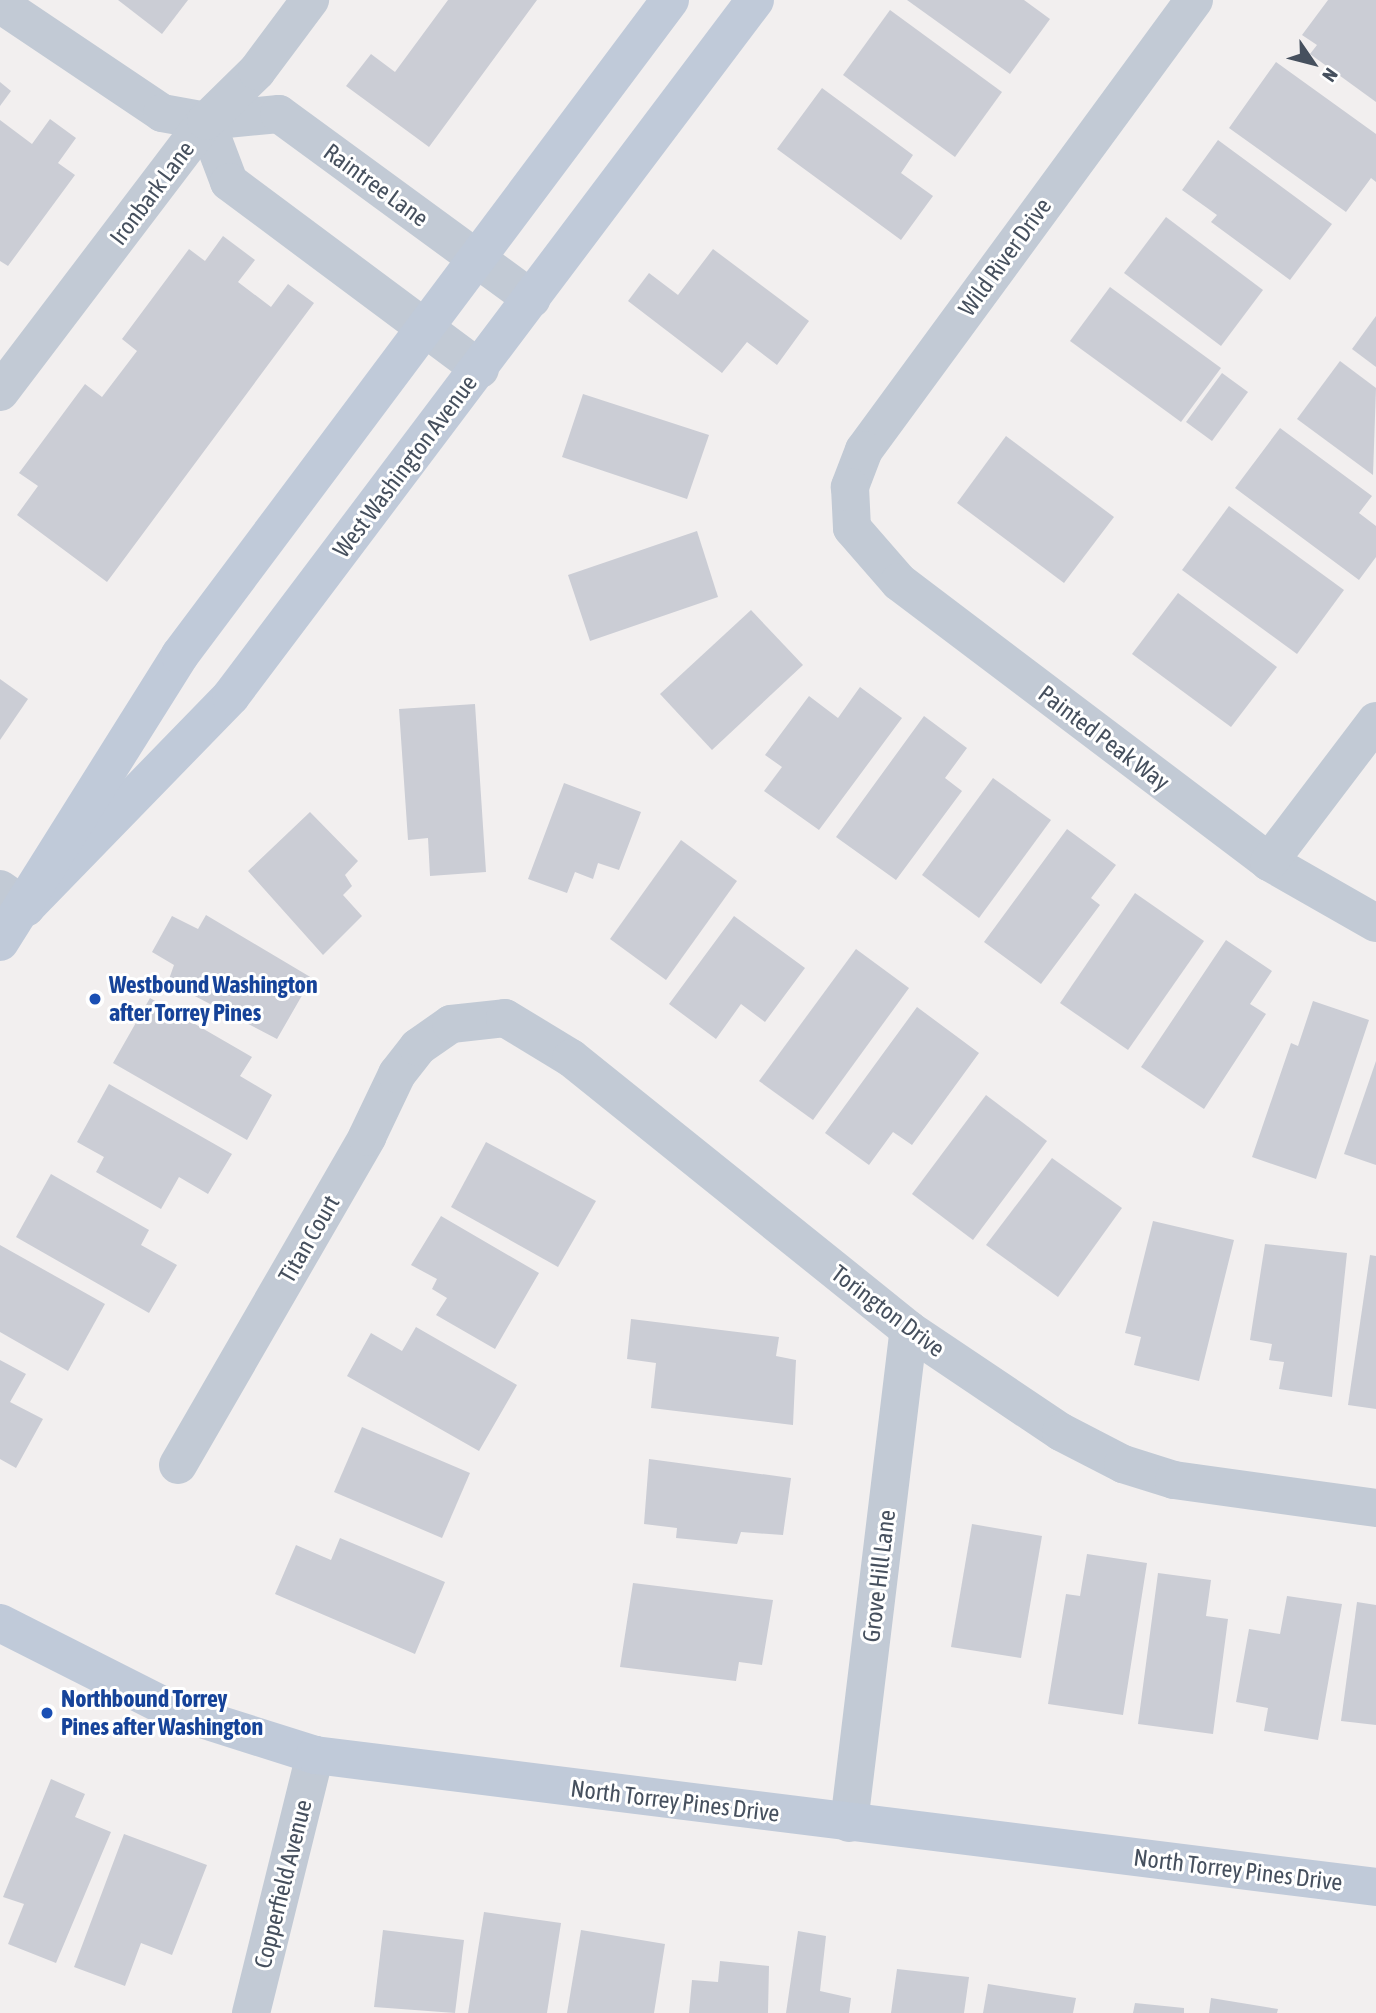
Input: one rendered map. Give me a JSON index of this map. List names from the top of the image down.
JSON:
{
  "streets": {
    "main road": ["West Washington Avenue", "North Torrey Pines Drive"],
    "street": [
      "Raintree Lane",
      "Ironbark Lane",
      "Wild River Drive",
      "Painted Peak Way",
      "Titan Court",
      "Torington Drive",
      "Grove Hill Lane",
      "Copperfield Avenue"
    ]
  },
  "crossings": [
    ["Raintree Lane", "Ironbark Lane"],
    ["Raintree Lane", "West Washington Avenue"],
    ["Wild River Drive", "Painted Peak Way"],
    ["Titan Court", "Torington Drive"],
    ["Torington Drive", "Grove Hill Lane"],
    ["Grove Hill Lane", "North Torrey Pines Drive"],
    ["North Torrey Pines Drive", "Copperfield Avenue"]
  ],
  "places": ["Westbound Washington after Torrey Pines", "Northbound Torrey Pines after Washington"],
  "north": "bottom right"
}
